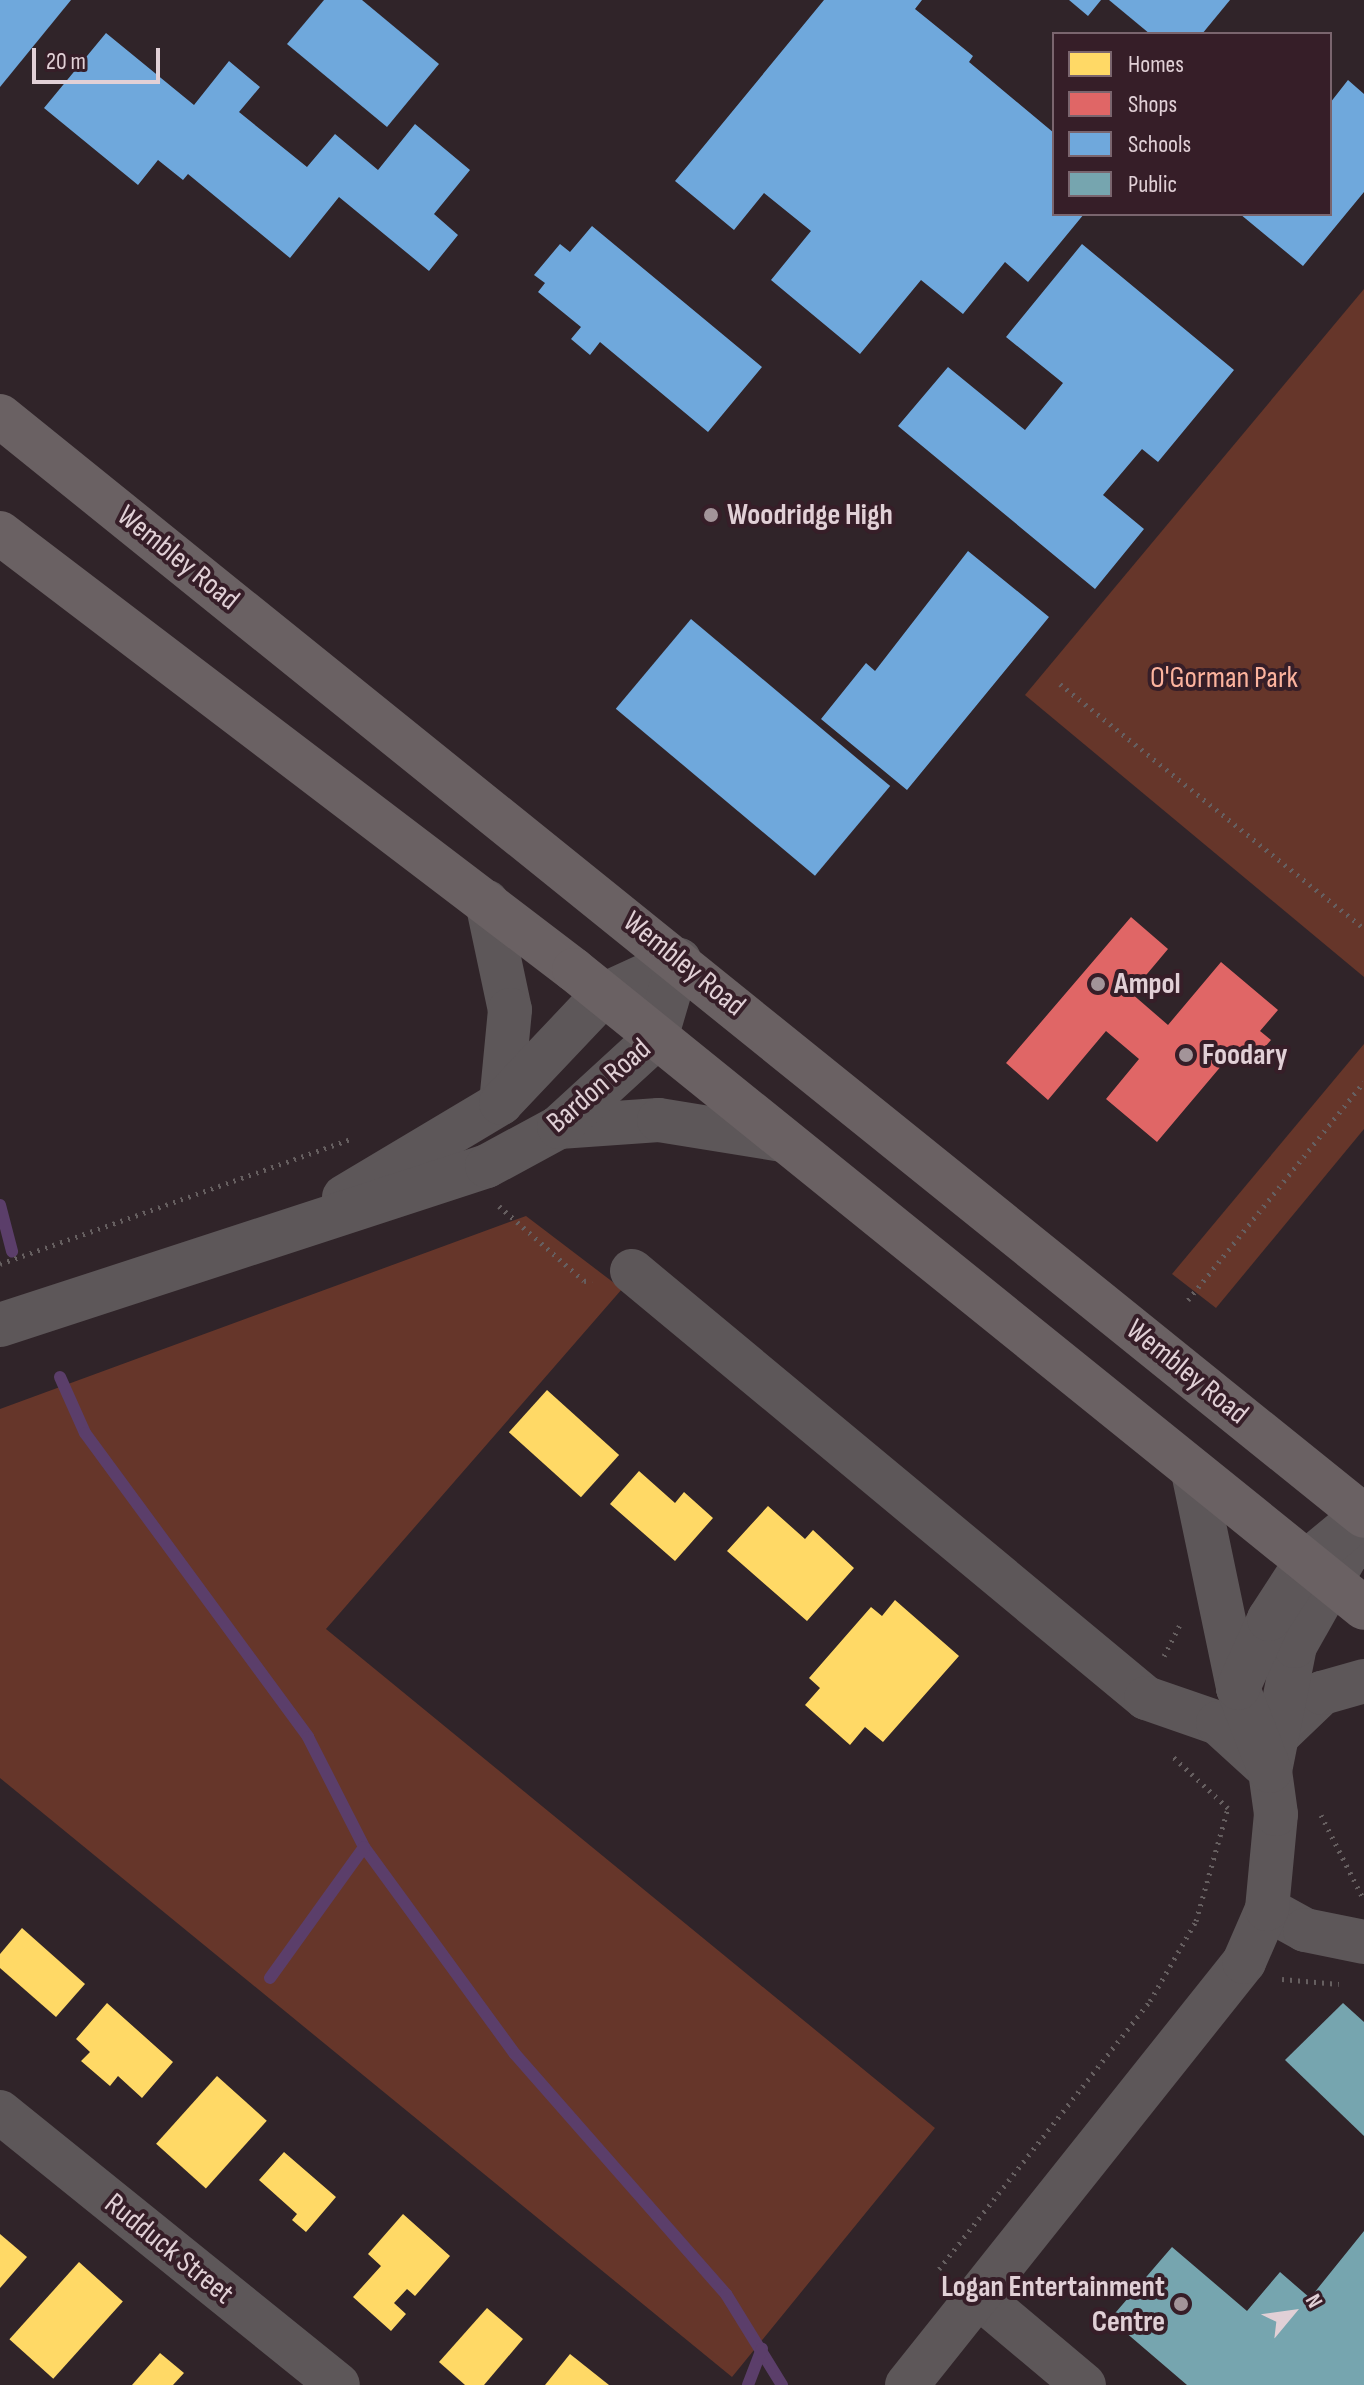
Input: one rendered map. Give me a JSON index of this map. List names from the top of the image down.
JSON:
{
  "streets": {
    "main road": ["Wembley Road"],
    "street": ["Bardon Road", "Rudduck Street"]
  },
  "crossings": [
    ["Wembley Road", "Bardon Road"]
  ],
  "parks": ["O'Gorman Park"],
  "places": [
    "Woodridge High",
    "Ampol",
    "Foodary",
    "Logan Entertainment Centre"
  ],
  "legend": [
    "Homes",
    "Shops",
    "Schools",
    "Public"
  ],
  "scale_bar": "20 m",
  "north": "top right"
}
